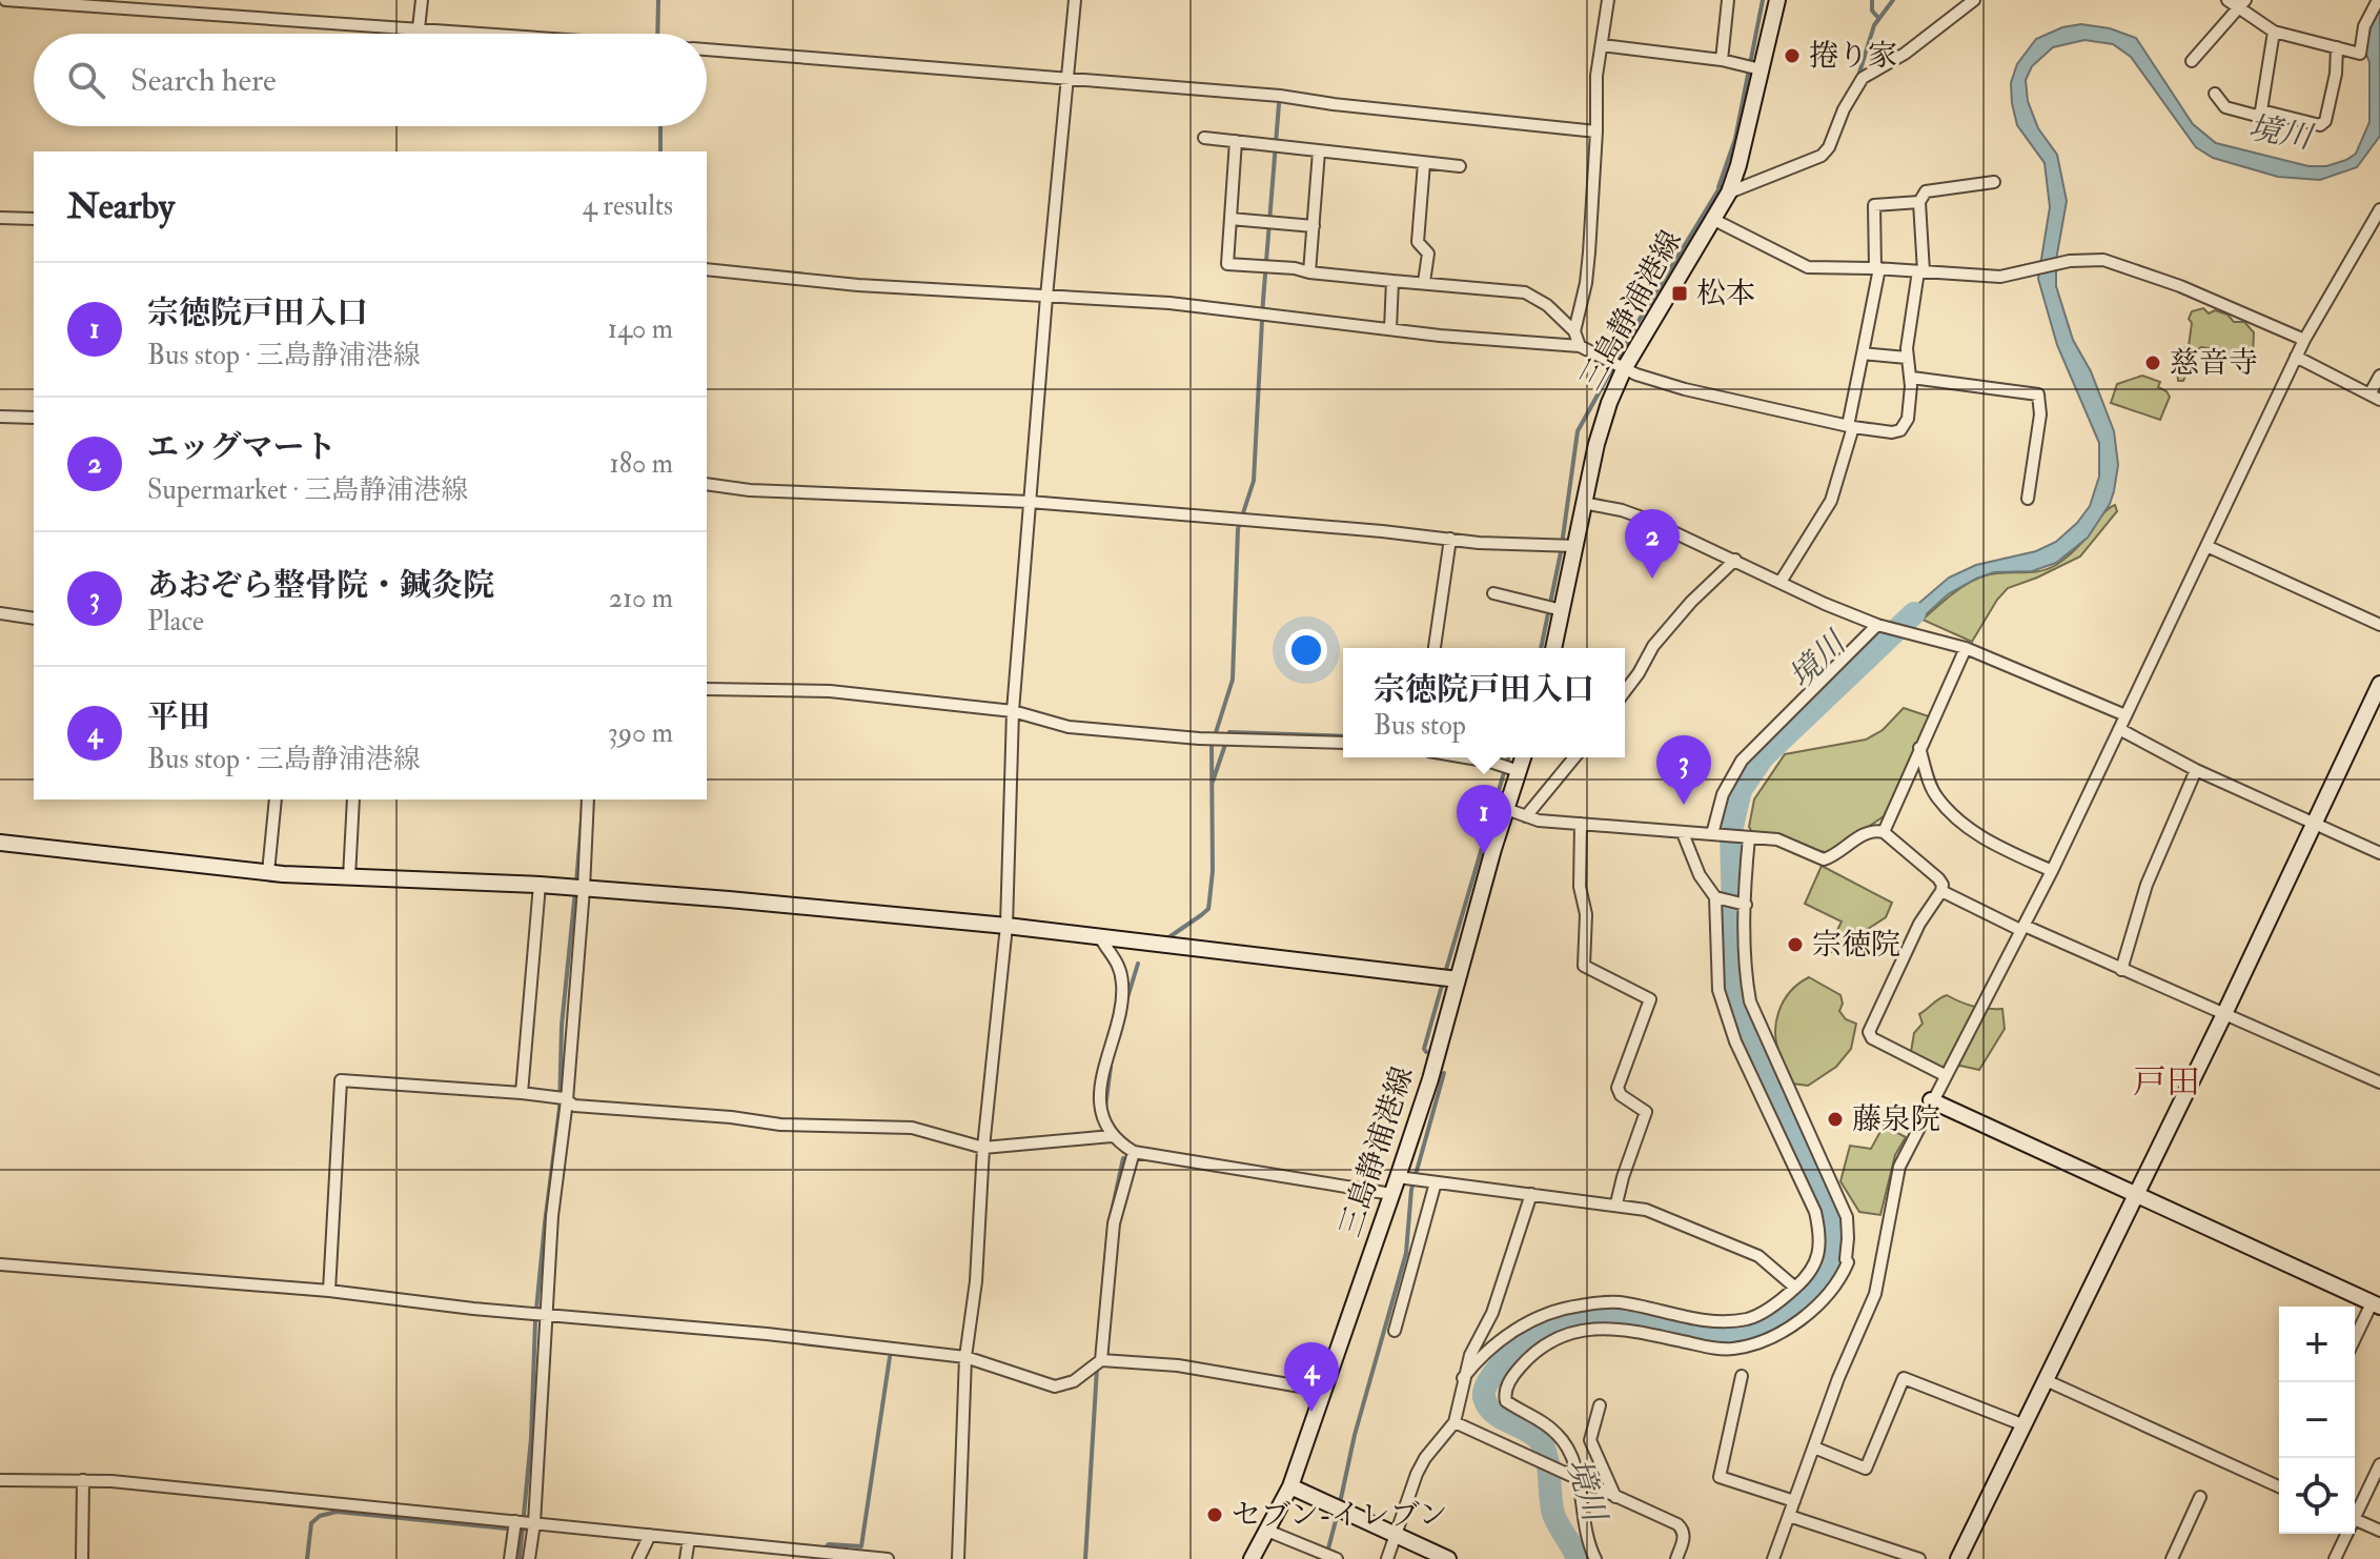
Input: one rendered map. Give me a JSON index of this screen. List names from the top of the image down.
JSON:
{
  "streets": {
    "street": ["三島静浦港線"]
  },
  "districts": ["戸田"],
  "water": ["境川"],
  "places": {
    "other": [
      "捲り家",
      "慈音寺",
      "宗徳院",
      "藤泉院",
      "セブン-イレブン"
    ],
    "transit": ["松本"]
  },
  "page": {
    "search": "Search here",
    "heading": ["Nearby", "4 results"],
    "list": [
      {
        "mark": "1",
        "name": "宗徳院戸田入口",
        "note": "Bus stop · 三島静浦港線",
        "value": "140 m"
      },
      {
        "mark": "2",
        "name": "エッグマート",
        "note": "Supermarket · 三島静浦港線",
        "value": "180 m"
      },
      {
        "mark": "3",
        "name": "あおぞら整骨院・鍼灸院",
        "note": "Place",
        "value": "210 m"
      },
      {
        "mark": "4",
        "name": "平田",
        "note": "Bus stop · 三島静浦港線",
        "value": "390 m"
      }
    ],
    "pins": [
      "2",
      "3",
      "1",
      "4"
    ],
    "popup": ["宗徳院戸田入口", "Bus stop"],
    "map_buttons": ["+", "−"]
  }
}
